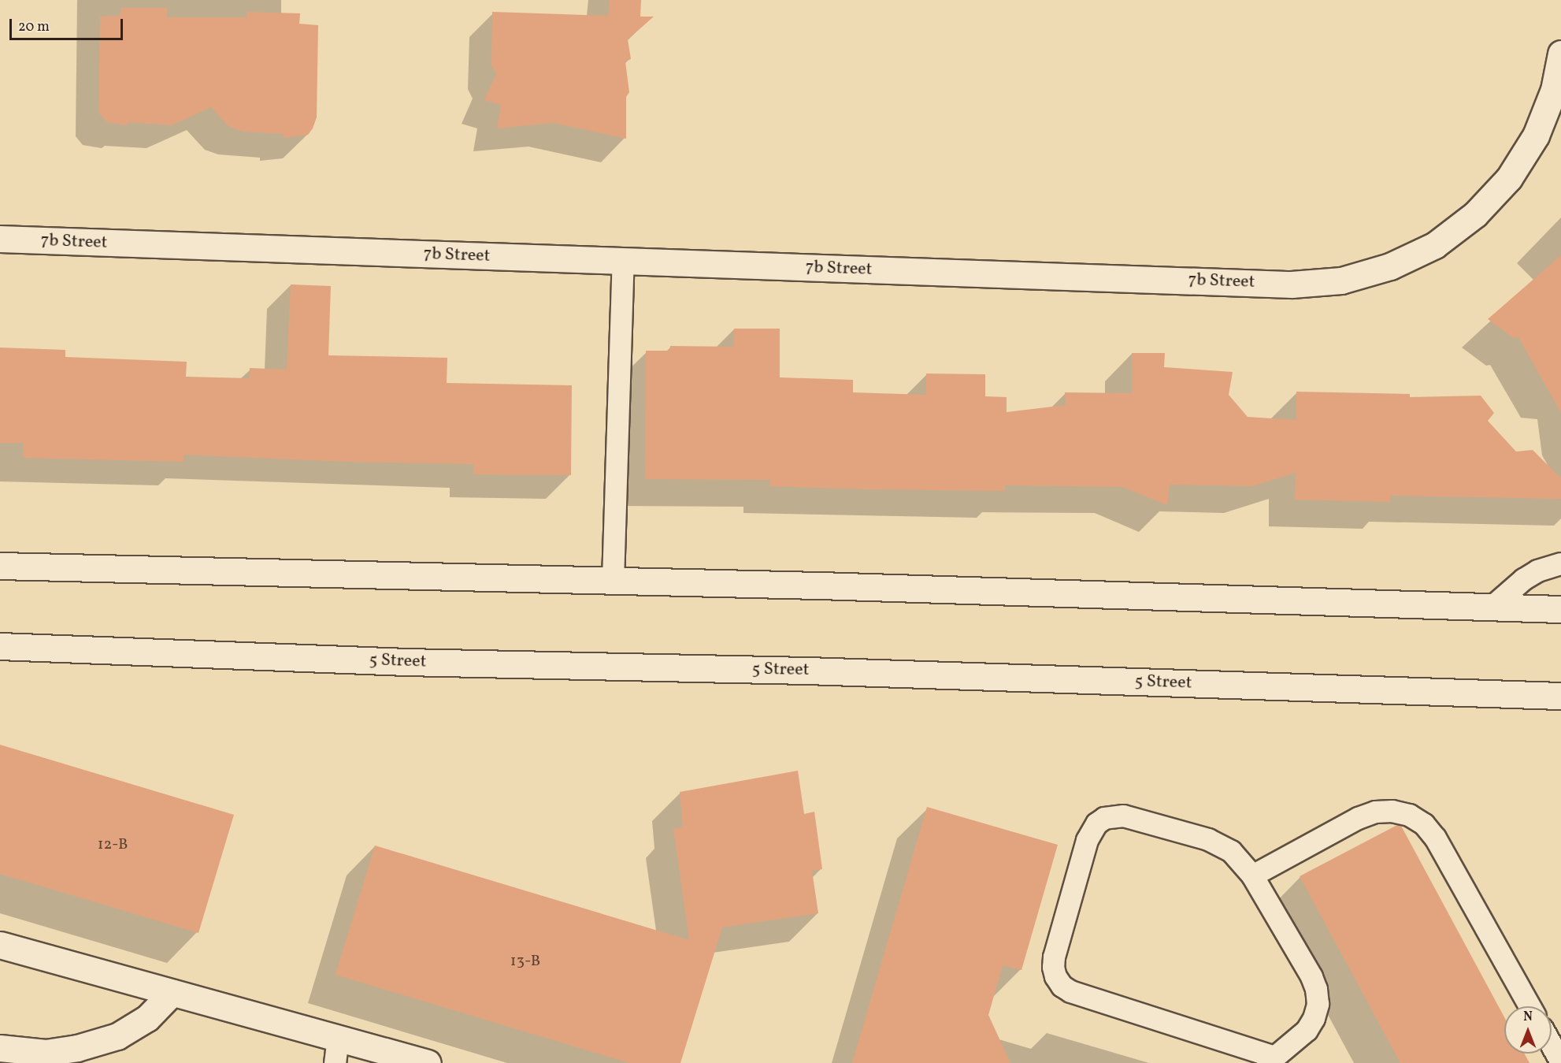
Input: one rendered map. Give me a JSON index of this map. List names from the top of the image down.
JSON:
{
  "streets": {
    "street": ["7b Street", "5 Street"]
  },
  "house_numbers": ["12-B", "13-B"],
  "scale_bar": "20 m",
  "north": "top"
}
